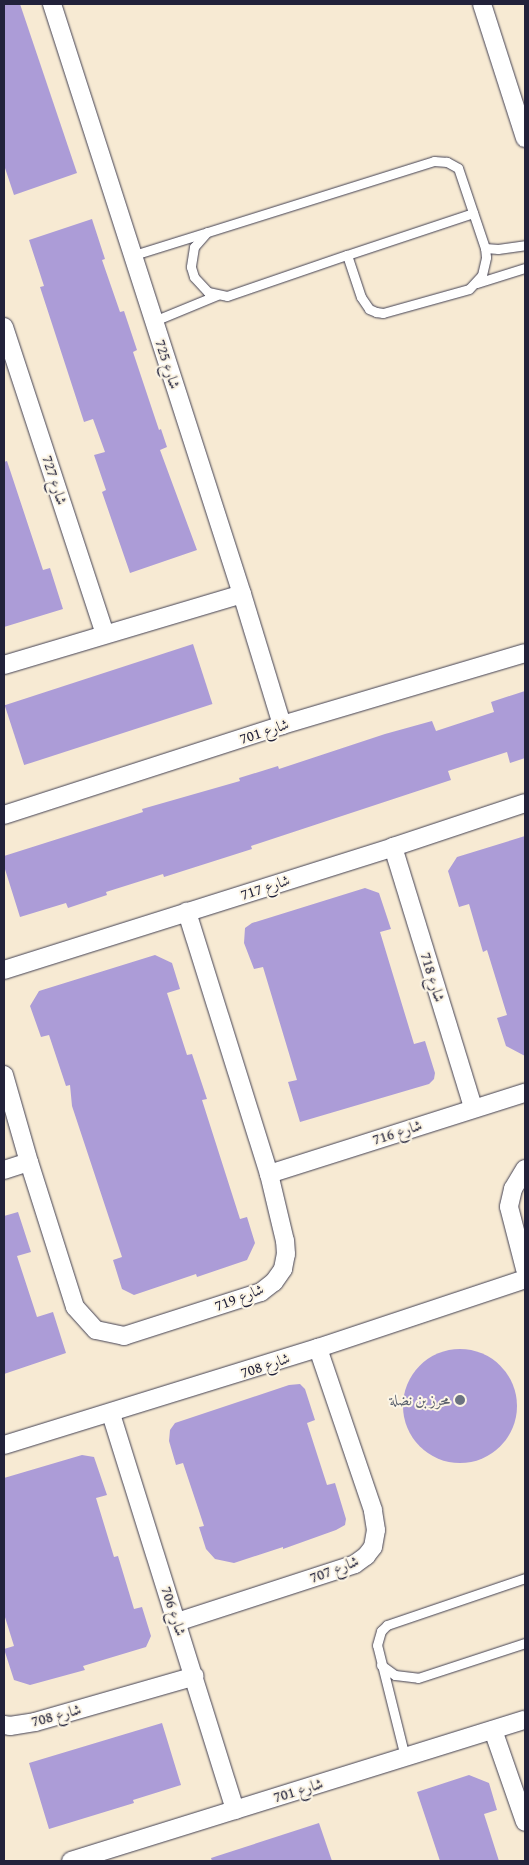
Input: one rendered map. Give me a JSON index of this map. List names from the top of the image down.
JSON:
{
  "streets": {
    "street": [
      "شارع 725",
      "شارع 727",
      "شارع 701",
      "شارع 717",
      "شارع 718",
      "شارع 716",
      "شارع 719",
      "شارع 708",
      "شارع 707",
      "شارع 706"
    ]
  },
  "crossings": [
    ["شارع 725", "شارع 701"],
    ["شارع 701", "شارع 706"],
    ["شارع 717", "شارع 718"],
    ["شارع 717", "شارع 719"],
    ["شارع 718", "شارع 716"],
    ["شارع 716", "شارع 719"],
    ["شارع 708", "شارع 707"],
    ["شارع 708", "شارع 706"],
    ["شارع 707", "شارع 706"]
  ],
  "places": ["محرز بن نضلة"]
}
